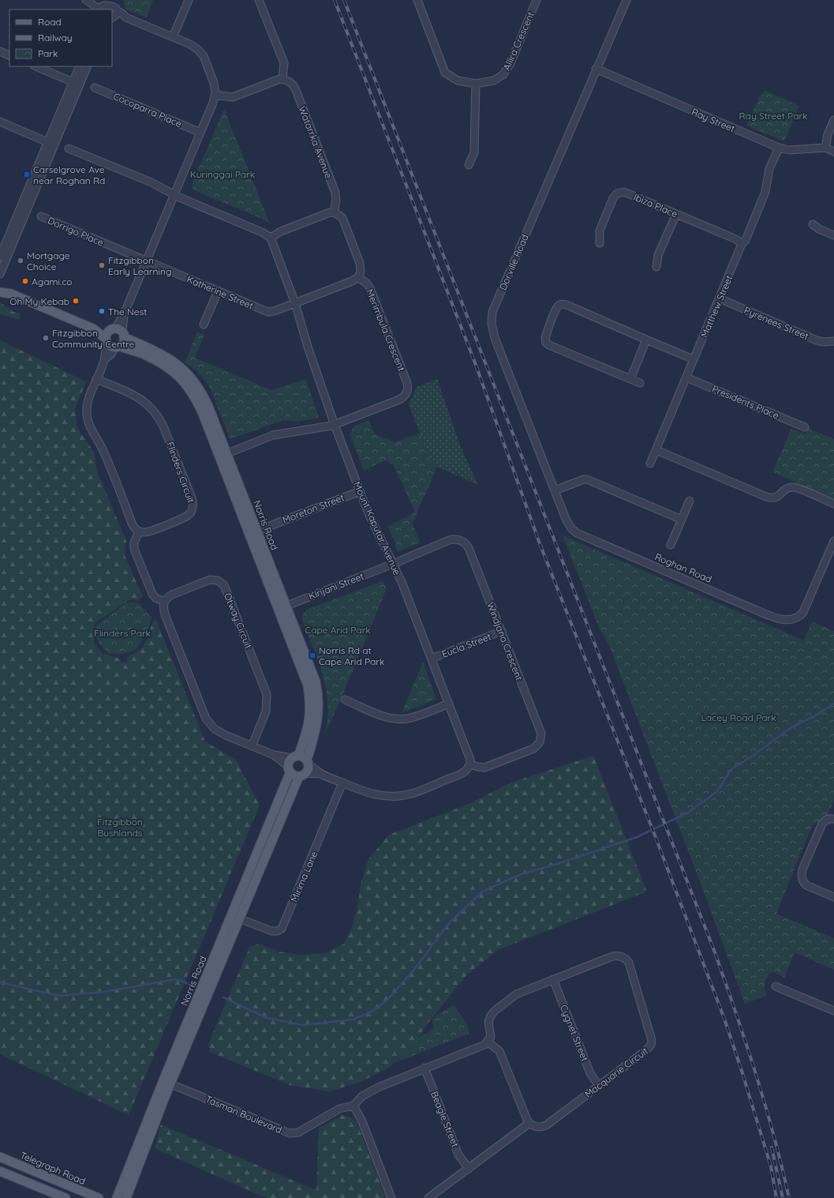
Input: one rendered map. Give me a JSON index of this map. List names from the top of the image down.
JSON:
{
  "streets": {
    "main road": ["Norris Road", "Telegraph Road"],
    "street": [
      "Allira Crescent",
      "Cocoparra Place",
      "Ray Street",
      "Watarrka Avenue",
      "Ibiza Place",
      "Dorrigo Place",
      "Dorville Road",
      "Katherine Street",
      "Matthew Street",
      "Pyrenees Street",
      "Merimbula Crescent",
      "Presidents Place",
      "Flinders Circuit",
      "Moreton Street",
      "Mount Kaputar Avenue",
      "Roghan Road",
      "Kirijani Street",
      "Otway Circuit",
      "Windjana Crescent",
      "Eucla Street",
      "Mirima Lane",
      "Cygnet Street",
      "Macquarie Circuit",
      "Tasman Boulevard",
      "Beagle Street"
    ]
  },
  "crossings": [
    ["Ray Street", "Dorville Road"],
    ["Ray Street", "Matthew Street"],
    ["Ibiza Place", "Matthew Street"],
    ["Dorrigo Place", "Katherine Street"],
    ["Dorville Road", "Roghan Road"],
    ["Katherine Street", "Merimbula Crescent"],
    ["Katherine Street", "Mount Kaputar Avenue"],
    ["Matthew Street", "Pyrenees Street"],
    ["Matthew Street", "Presidents Place"],
    ["Merimbula Crescent", "Norris Road"],
    ["Merimbula Crescent", "Mount Kaputar Avenue"],
    ["Moreton Street", "Norris Road"],
    ["Moreton Street", "Mount Kaputar Avenue"],
    ["Norris Road", "Kirijani Street"],
    ["Norris Road", "Mirima Lane"],
    ["Norris Road", "Tasman Boulevard"],
    ["Mount Kaputar Avenue", "Kirijani Street"],
    ["Mount Kaputar Avenue", "Windjana Crescent"],
    ["Mount Kaputar Avenue", "Eucla Street"],
    ["Kirijani Street", "Windjana Crescent"],
    ["Windjana Crescent", "Eucla Street"],
    ["Cygnet Street", "Macquarie Circuit"]
  ],
  "parks": [
    "Ray Street Park",
    "Kuringgai Park",
    "Cape Arid Park",
    "Flinders Park",
    "Lacey Road Park",
    "Fitzgibbon Bushlands"
  ],
  "places": {
    "transit": ["Carselgrove Ave near Roghan Rd", "Norris Rd at Cape Arid Park"],
    "other": [
      "Mortgage Choice",
      "Fitzgibbon Early Learning",
      "Agami.co",
      "Oh My Kebab",
      "The Nest",
      "Fitzgibbon Community Centre"
    ]
  },
  "legend": ["Road", "Railway", "Park"]
}
